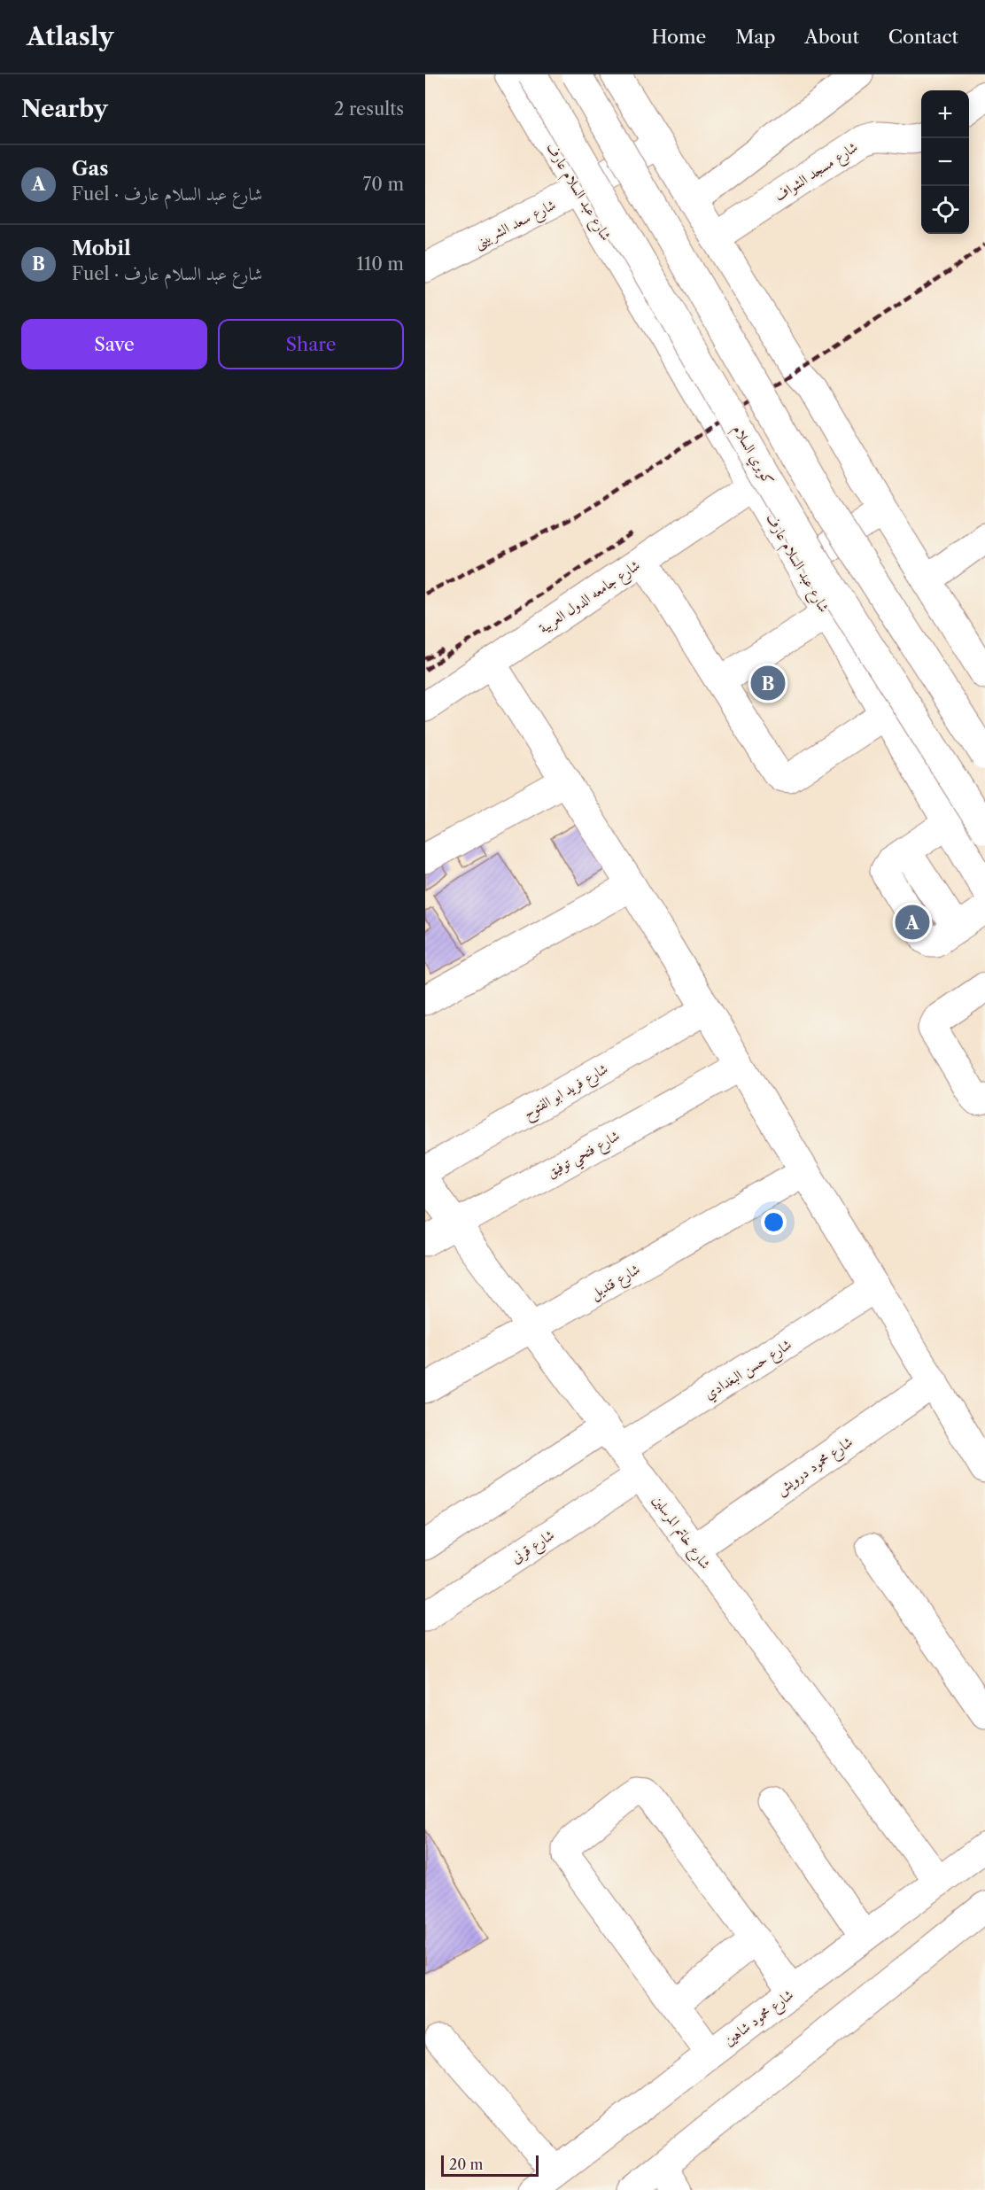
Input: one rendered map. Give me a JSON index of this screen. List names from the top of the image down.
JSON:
{
  "streets": {
    "street": [
      "شارع مسجد الشواف",
      "شارع عبد السلام عارف",
      "شارع سعد الشربينى",
      "كوبري السلام",
      "شارع جامعه الدول العربية",
      "شارع فريد ابو الفتوح",
      "شارع فتحي توفيق",
      "شارع قنديل",
      "شارع حسن البغدادي",
      "شارع محمود درويش",
      "شارع خاتم المرسلين",
      "شارع قرنى",
      "شارع محمود شاهين"
    ]
  },
  "crossings": [
    ["شارع عبد السلام عارف", "شارع سعد الشربينى"],
    ["شارع عبد السلام عارف", "شارع جامعه الدول العربية"],
    ["شارع فتحي توفيق", "شارع خاتم المرسلين"],
    ["شارع قنديل", "شارع خاتم المرسلين"],
    ["شارع حسن البغدادي", "شارع خاتم المرسلين"],
    ["شارع محمود درويش", "شارع خاتم المرسلين"],
    ["شارع خاتم المرسلين", "شارع قرنى"],
    ["شارع خاتم المرسلين", "شارع محمود شاهين"]
  ],
  "scale_bar": "20 m",
  "page": {
    "header": "Atlasly",
    "nav": [
      "Home",
      "Map",
      "About",
      "Contact"
    ],
    "heading": ["Nearby", "2 results"],
    "map_buttons": ["+", "−"],
    "list": [
      {
        "mark": "A",
        "name": "Gas",
        "note": "Fuel · شارع عبد السلام عارف",
        "value": "70 m"
      },
      {
        "mark": "B",
        "name": "Mobil",
        "note": "Fuel · شارع عبد السلام عارف",
        "value": "110 m"
      }
    ],
    "buttons": ["Save", "Share"],
    "pins": ["B", "A"],
    "scale": "20 m"
  }
}
